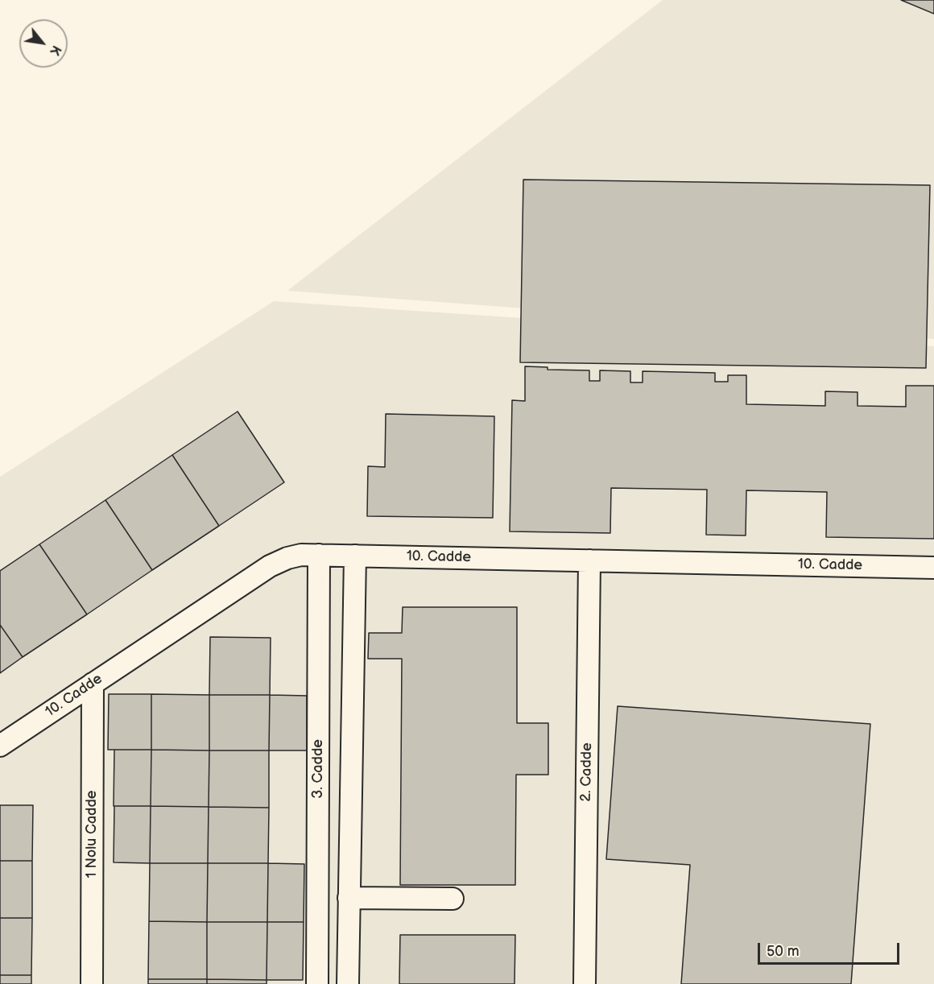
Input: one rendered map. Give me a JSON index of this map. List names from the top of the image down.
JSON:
{
  "streets": {
    "street": [
      "10. Cadde",
      "3. Cadde",
      "2. Cadde",
      "1 Nolu Cadde"
    ]
  },
  "crossings": [
    ["10. Cadde", "3. Cadde"],
    ["10. Cadde", "2. Cadde"],
    ["10. Cadde", "1 Nolu Cadde"]
  ],
  "scale_bar": "50 m",
  "north": "bottom right"
}
